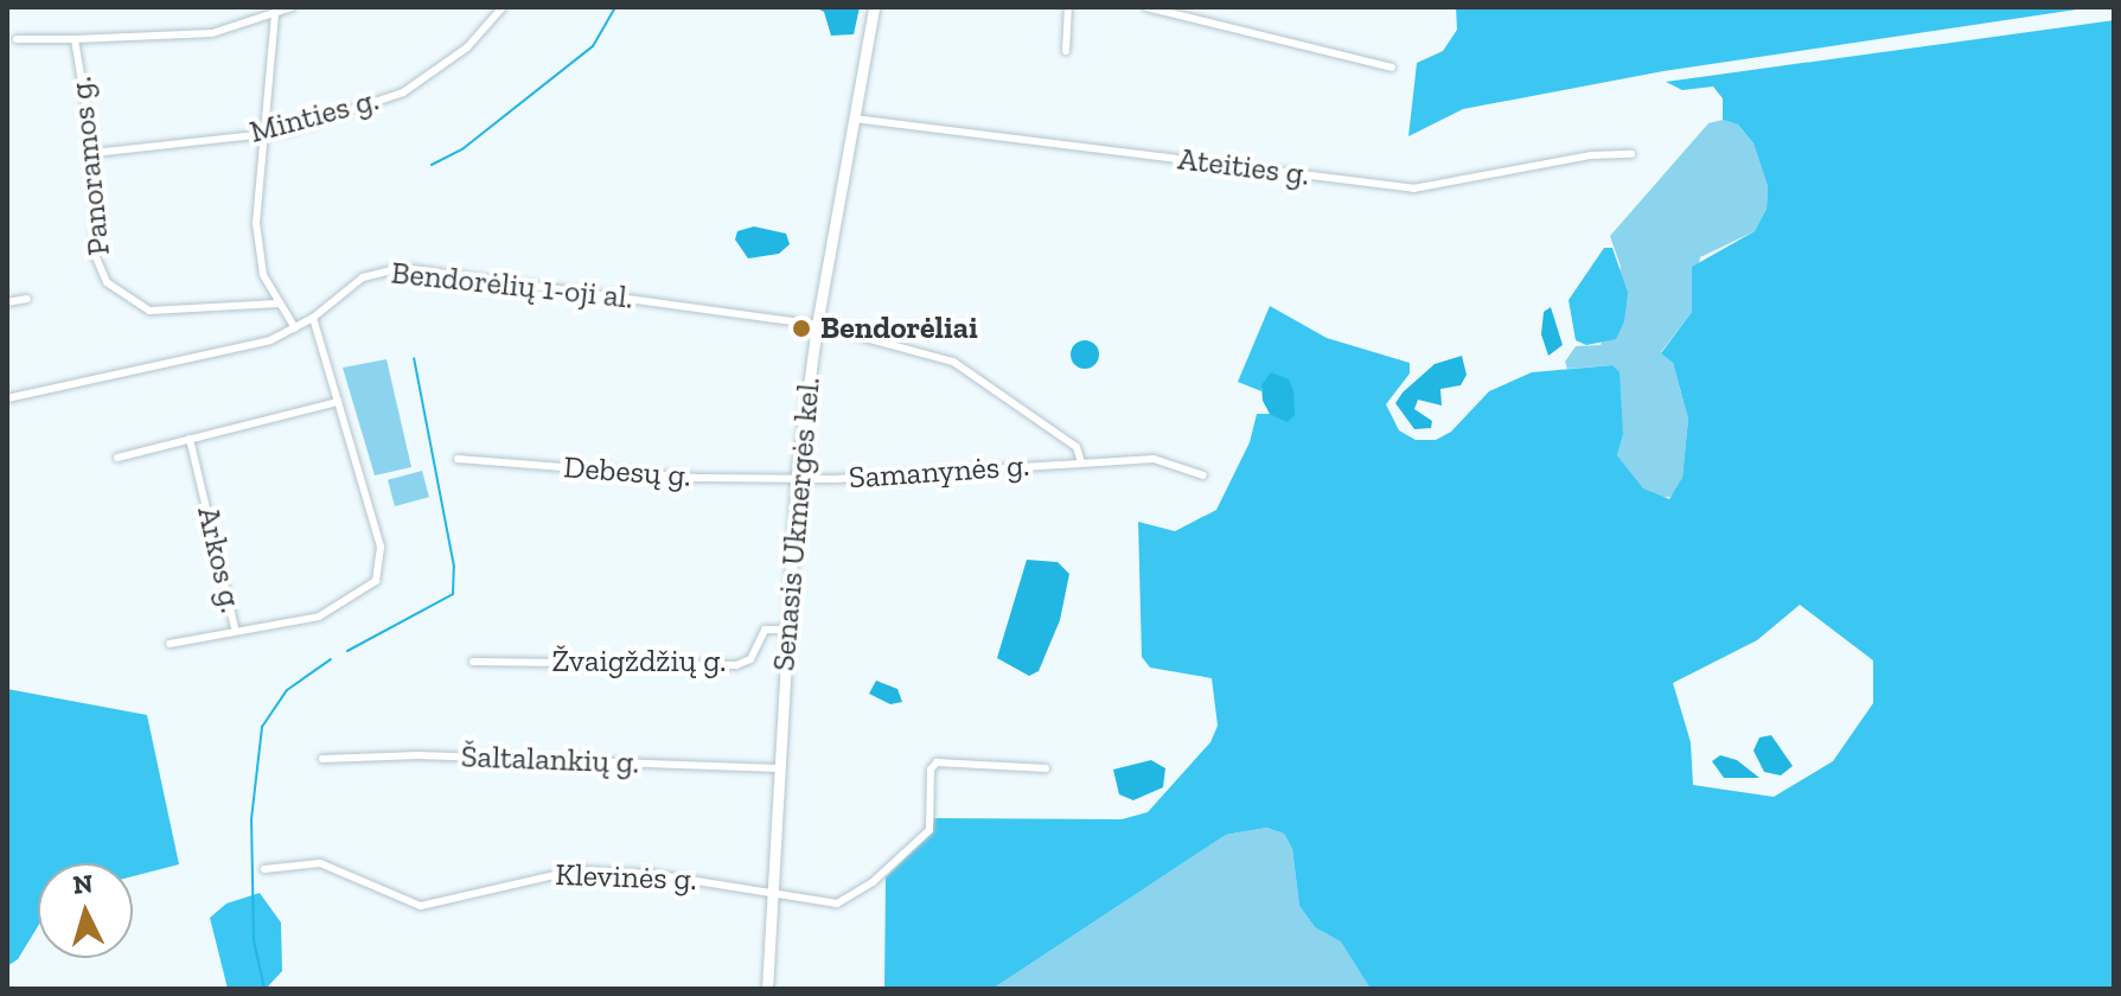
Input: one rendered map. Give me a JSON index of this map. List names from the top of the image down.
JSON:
{
  "streets": {
    "main road": ["Senasis Ukmergės kel."],
    "street": [
      "Minties g.",
      "Panoramos g.",
      "Ateities g.",
      "Bendorėlių 1-oji al.",
      "Debesų g.",
      "Samanynės g.",
      "Arkos g.",
      "Žvaigždžių g.",
      "Šaltalankių g.",
      "Klevinės g."
    ]
  },
  "crossings": [
    ["Minties g.", "Panoramos g."],
    ["Ateities g.", "Senasis Ukmergės kel."],
    ["Bendorėlių 1-oji al.", "Samanynės g."],
    ["Bendorėlių 1-oji al.", "Senasis Ukmergės kel."],
    ["Bendorėlių 1-oji al.", "Arkos g."],
    ["Debesų g.", "Samanynės g."],
    ["Debesų g.", "Senasis Ukmergės kel."],
    ["Samanynės g.", "Senasis Ukmergės kel."],
    ["Senasis Ukmergės kel.", "Žvaigždžių g."],
    ["Senasis Ukmergės kel.", "Šaltalankių g."],
    ["Senasis Ukmergės kel.", "Klevinės g."]
  ],
  "places": ["Bendorėliai"],
  "north": "top"
}
